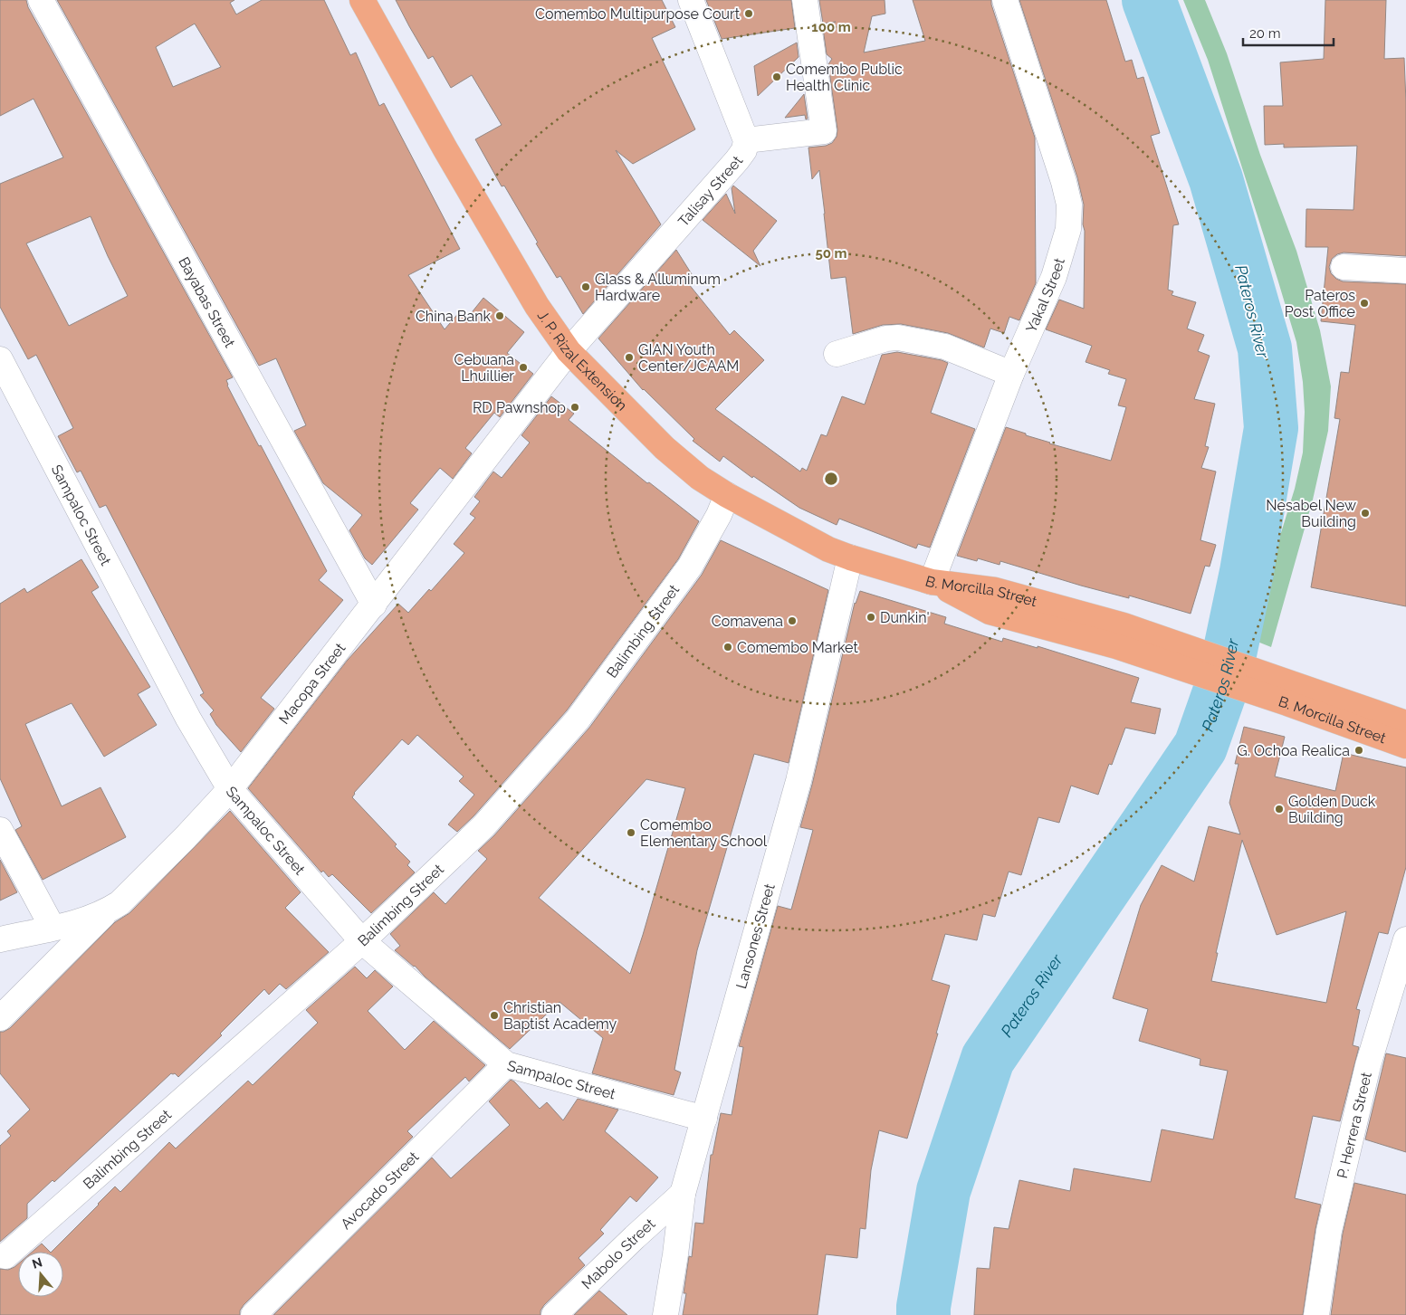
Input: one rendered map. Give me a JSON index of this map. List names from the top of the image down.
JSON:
{
  "streets": {
    "main road": ["J. P. Rizal Extension", "B. Morcilla Street"],
    "street": [
      "Talisay Street",
      "Yakal Street",
      "Bayabas Street",
      "Sampaloc Street",
      "Balimbing Street",
      "Macopa Street",
      "Lansones Street",
      "P. Herrera Street",
      "Avocado Street",
      "Mabolo Street"
    ]
  },
  "crossings": [
    ["Talisay Street", "J. P. Rizal Extension"],
    ["Talisay Street", "Macopa Street"],
    ["Yakal Street", "J. P. Rizal Extension"],
    ["Yakal Street", "B. Morcilla Street"],
    ["Bayabas Street", "Macopa Street"],
    ["J. P. Rizal Extension", "B. Morcilla Street"],
    ["J. P. Rizal Extension", "Balimbing Street"],
    ["J. P. Rizal Extension", "Macopa Street"],
    ["J. P. Rizal Extension", "Lansones Street"],
    ["Sampaloc Street", "Balimbing Street"],
    ["Sampaloc Street", "Macopa Street"],
    ["Sampaloc Street", "Lansones Street"],
    ["Sampaloc Street", "Avocado Street"],
    ["Lansones Street", "Mabolo Street"]
  ],
  "water": ["Pateros River"],
  "places": [
    "Comembo Multipurpose Court",
    "Comembo Public Health Clinic",
    "Glass & Alluminum Hardware",
    "Pateros Post Office",
    "China Bank",
    "GIAN Youth Center/JCAAM",
    "Cebuana Lhuillier",
    "RD Pawnshop",
    "Nesabel New Building",
    "Dunkin'",
    "Comavena",
    "Comembo Market",
    "G. Ochoa Realica",
    "Golden Duck Building",
    "Comembo Elementary School",
    "Christian Baptist Academy"
  ],
  "scale_bar": "20 m",
  "north": "top",
  "rings": ["100 m", "50 m"]
}
